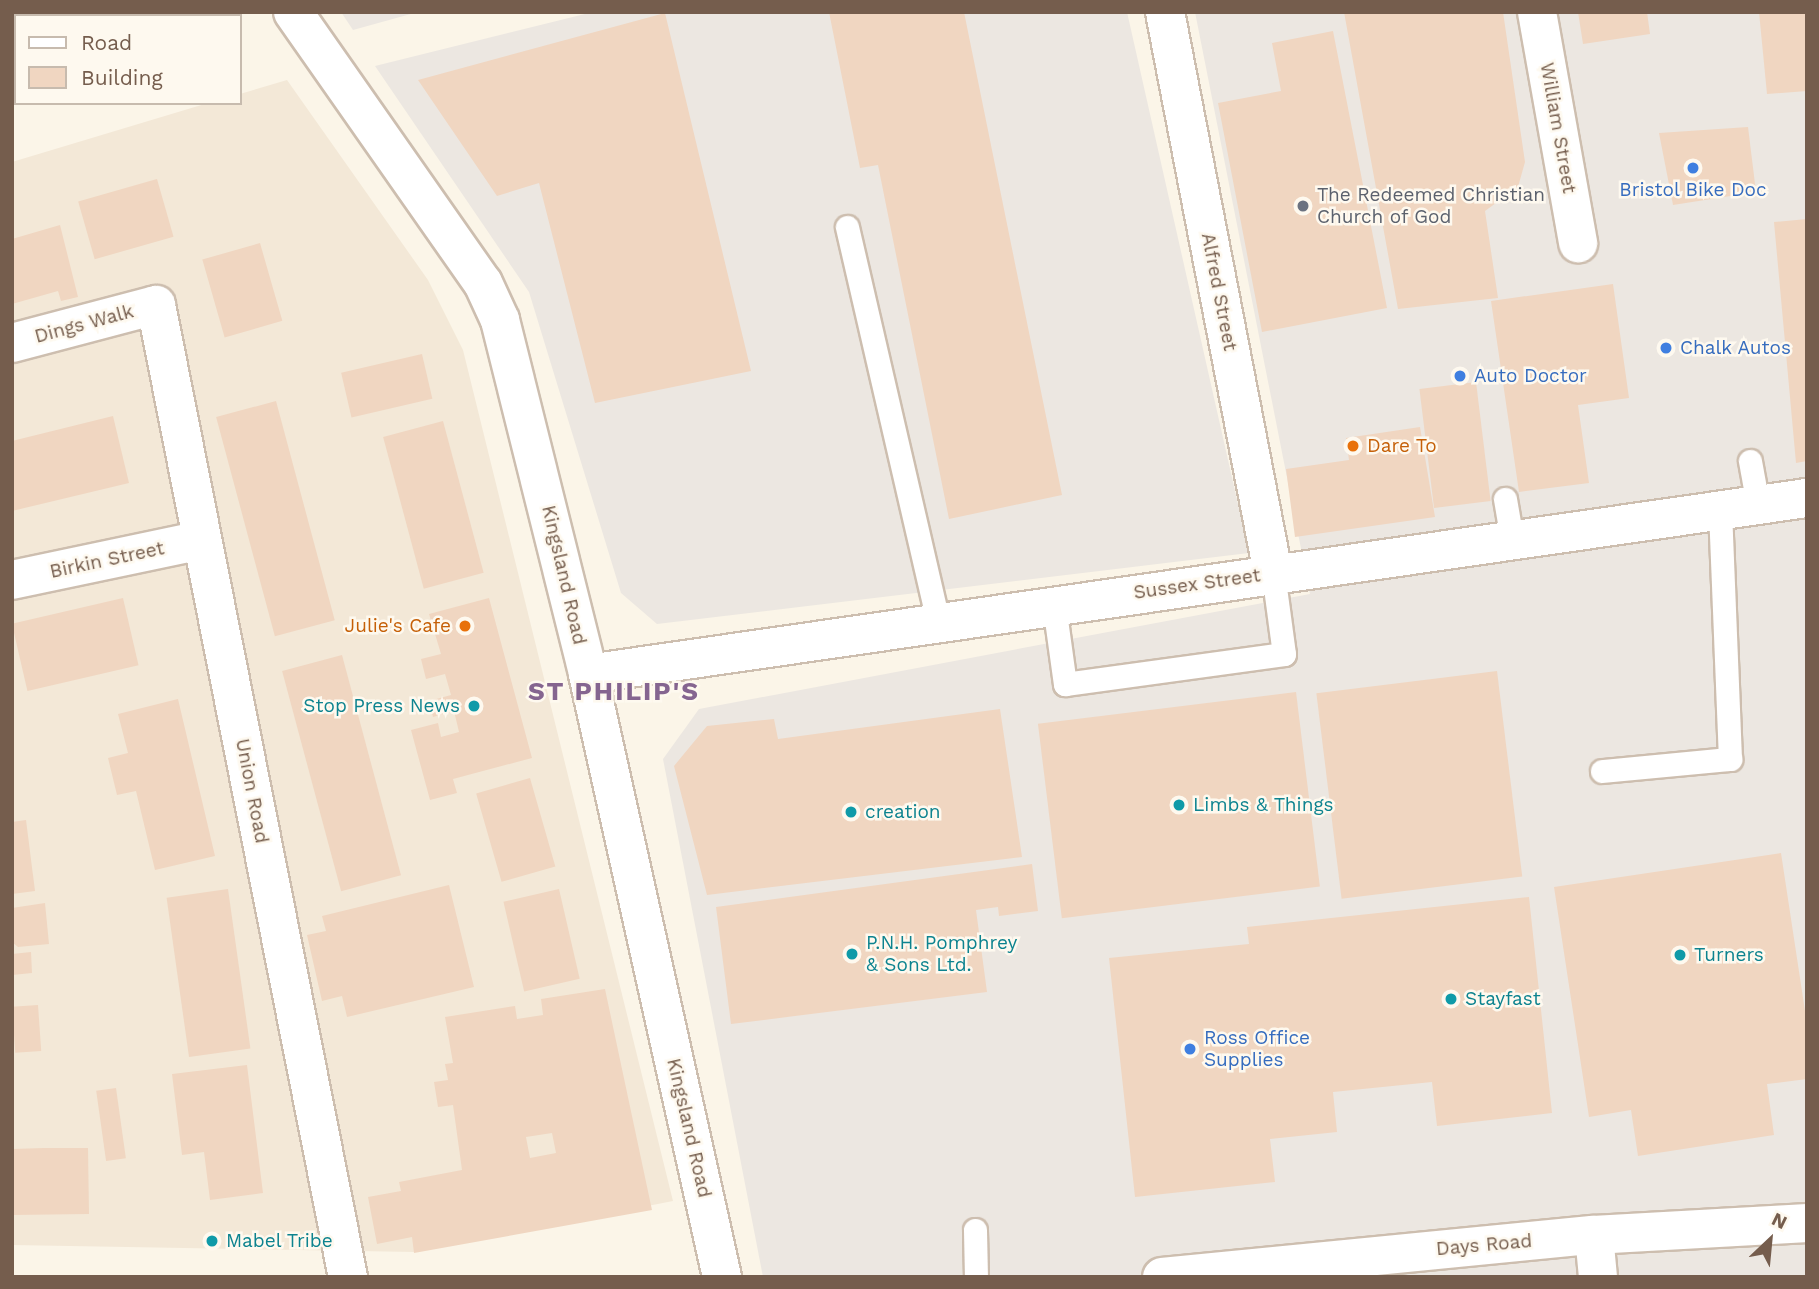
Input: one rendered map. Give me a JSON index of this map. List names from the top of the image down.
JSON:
{
  "streets": {
    "street": [
      "William Street",
      "Alfred Street",
      "Dings Walk",
      "Birkin Street",
      "Kingsland Road",
      "Sussex Street",
      "Union Road",
      "Days Road"
    ]
  },
  "crossings": [
    ["Alfred Street", "Sussex Street"],
    ["Dings Walk", "Union Road"],
    ["Birkin Street", "Union Road"],
    ["Kingsland Road", "Sussex Street"]
  ],
  "districts": ["ST PHILIP'S"],
  "places": [
    "Bristol Bike Doc",
    "The Redeemed Christian Church of God",
    "Chalk Autos",
    "Auto Doctor",
    "Dare To",
    "Julie's Cafe",
    "Stop Press News",
    "Limbs & Things",
    "creation",
    "P.N.H. Pomphrey & Sons Ltd.",
    "Turners",
    "Stayfast",
    "Ross Office Supplies",
    "Mabel Tribe"
  ],
  "legend": ["Road", "Building"],
  "north": "top right"
}
